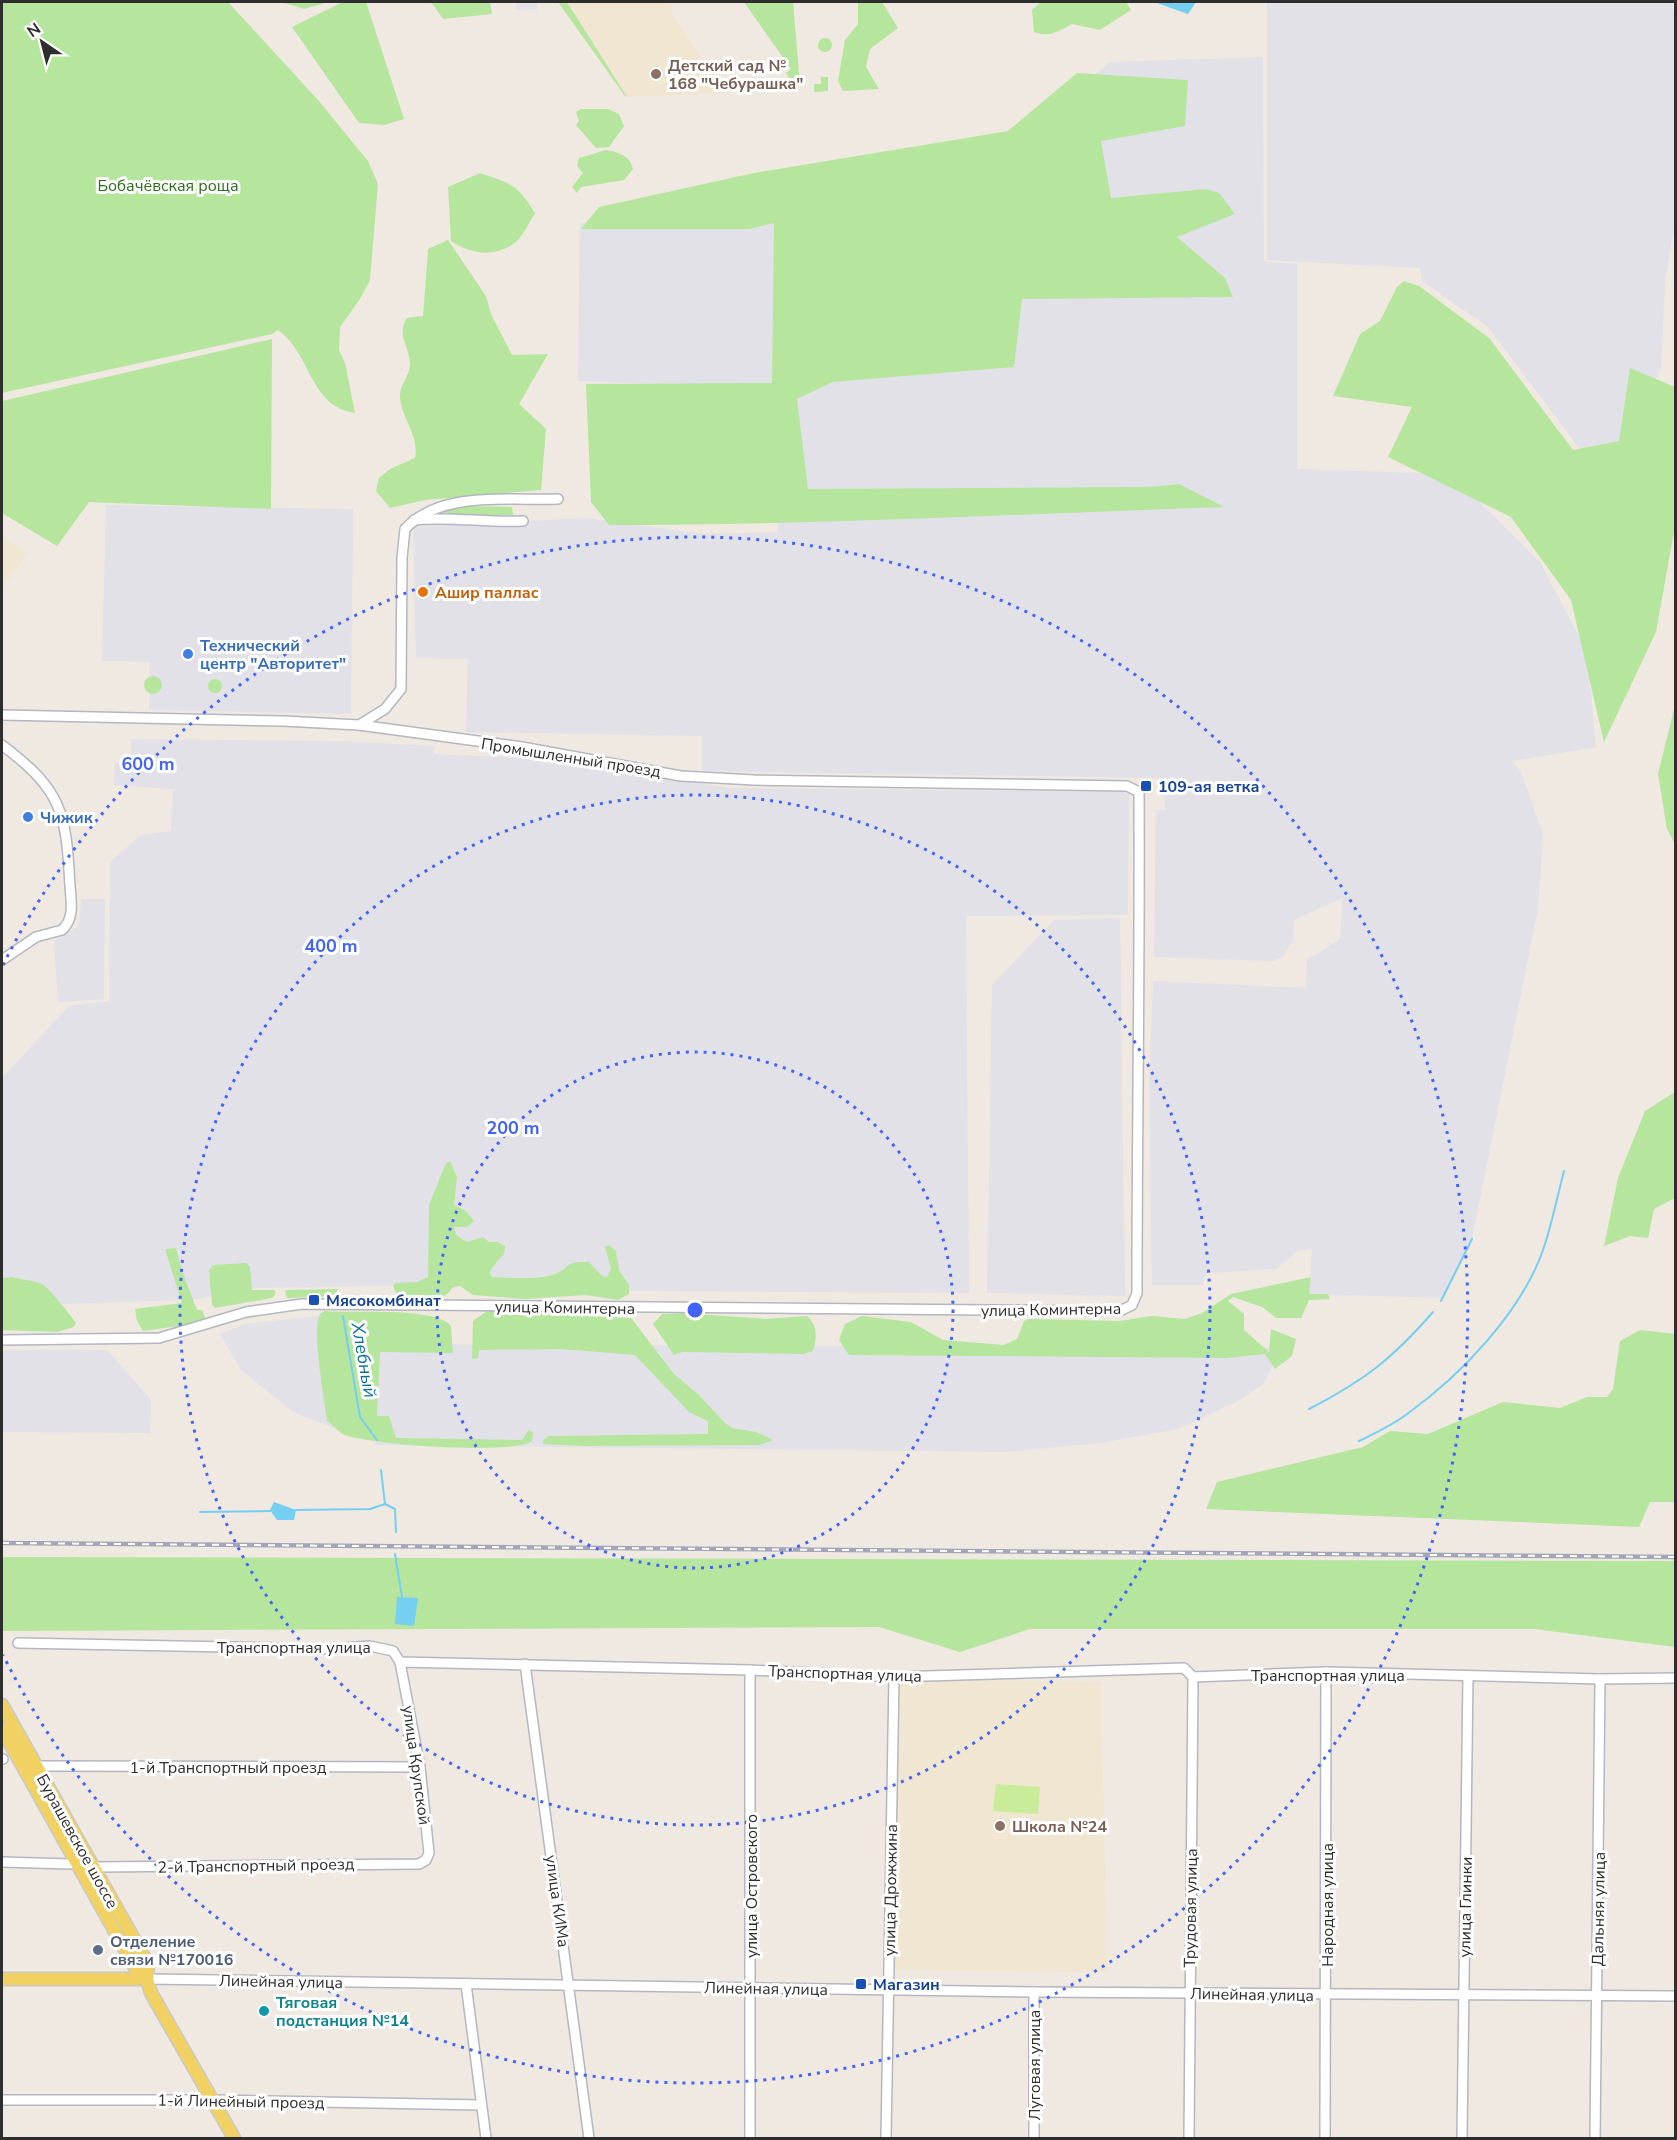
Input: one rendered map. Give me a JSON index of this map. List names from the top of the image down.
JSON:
{
  "streets": {
    "main road": ["Бурашевское шоссе", "Линейная улица"],
    "street": [
      "Промышленный проезд",
      "улица Коминтерна",
      "Транспортная улица",
      "улица Крупской",
      "1-й Транспортный проезд",
      "2-й Транспортный проезд",
      "улица Островского",
      "улица Дрожжина",
      "улица КИМа",
      "Народная улица",
      "улица Глинки",
      "Трудовая улица",
      "Дальняя улица",
      "Луговая улица",
      "1-й Линейный проезд"
    ]
  },
  "crossings": [
    ["Промышленный проезд", "улица Коминтерна"],
    ["Транспортная улица", "улица Крупской"],
    ["Транспортная улица", "улица Островского"],
    ["Транспортная улица", "улица Дрожжина"],
    ["Транспортная улица", "улица КИМа"],
    ["Транспортная улица", "Народная улица"],
    ["Транспортная улица", "улица Глинки"],
    ["Транспортная улица", "Трудовая улица"],
    ["Транспортная улица", "Дальняя улица"],
    ["улица Крупской", "1-й Транспортный проезд"],
    ["улица Крупской", "2-й Транспортный проезд"],
    ["1-й Транспортный проезд", "Бурашевское шоссе"],
    ["Бурашевское шоссе", "2-й Транспортный проезд"],
    ["Бурашевское шоссе", "Линейная улица"],
    ["Бурашевское шоссе", "1-й Линейный проезд"],
    ["улица Островского", "Линейная улица"],
    ["улица Дрожжина", "Линейная улица"],
    ["улица КИМа", "Линейная улица"],
    ["Народная улица", "Линейная улица"],
    ["улица Глинки", "Линейная улица"],
    ["Трудовая улица", "Линейная улица"],
    ["Дальняя улица", "Линейная улица"],
    ["Линейная улица", "Луговая улица"]
  ],
  "water": ["Хлебный"],
  "parks": ["Бобачёвская роща"],
  "places": {
    "other": [
      "Детский сад № 168 \"Чебурашка\"",
      "Ашир паллас",
      "Технический центр \"Авторитет\"",
      "Чижик",
      "Школа №24",
      "Отделение связи №170016",
      "Тяговая подстанция №14"
    ],
    "transit": ["109-ая ветка", "Мясокомбинат", "Магазин"]
  },
  "north": "top left",
  "rings": ["600 m", "400 m", "200 m"]
}
